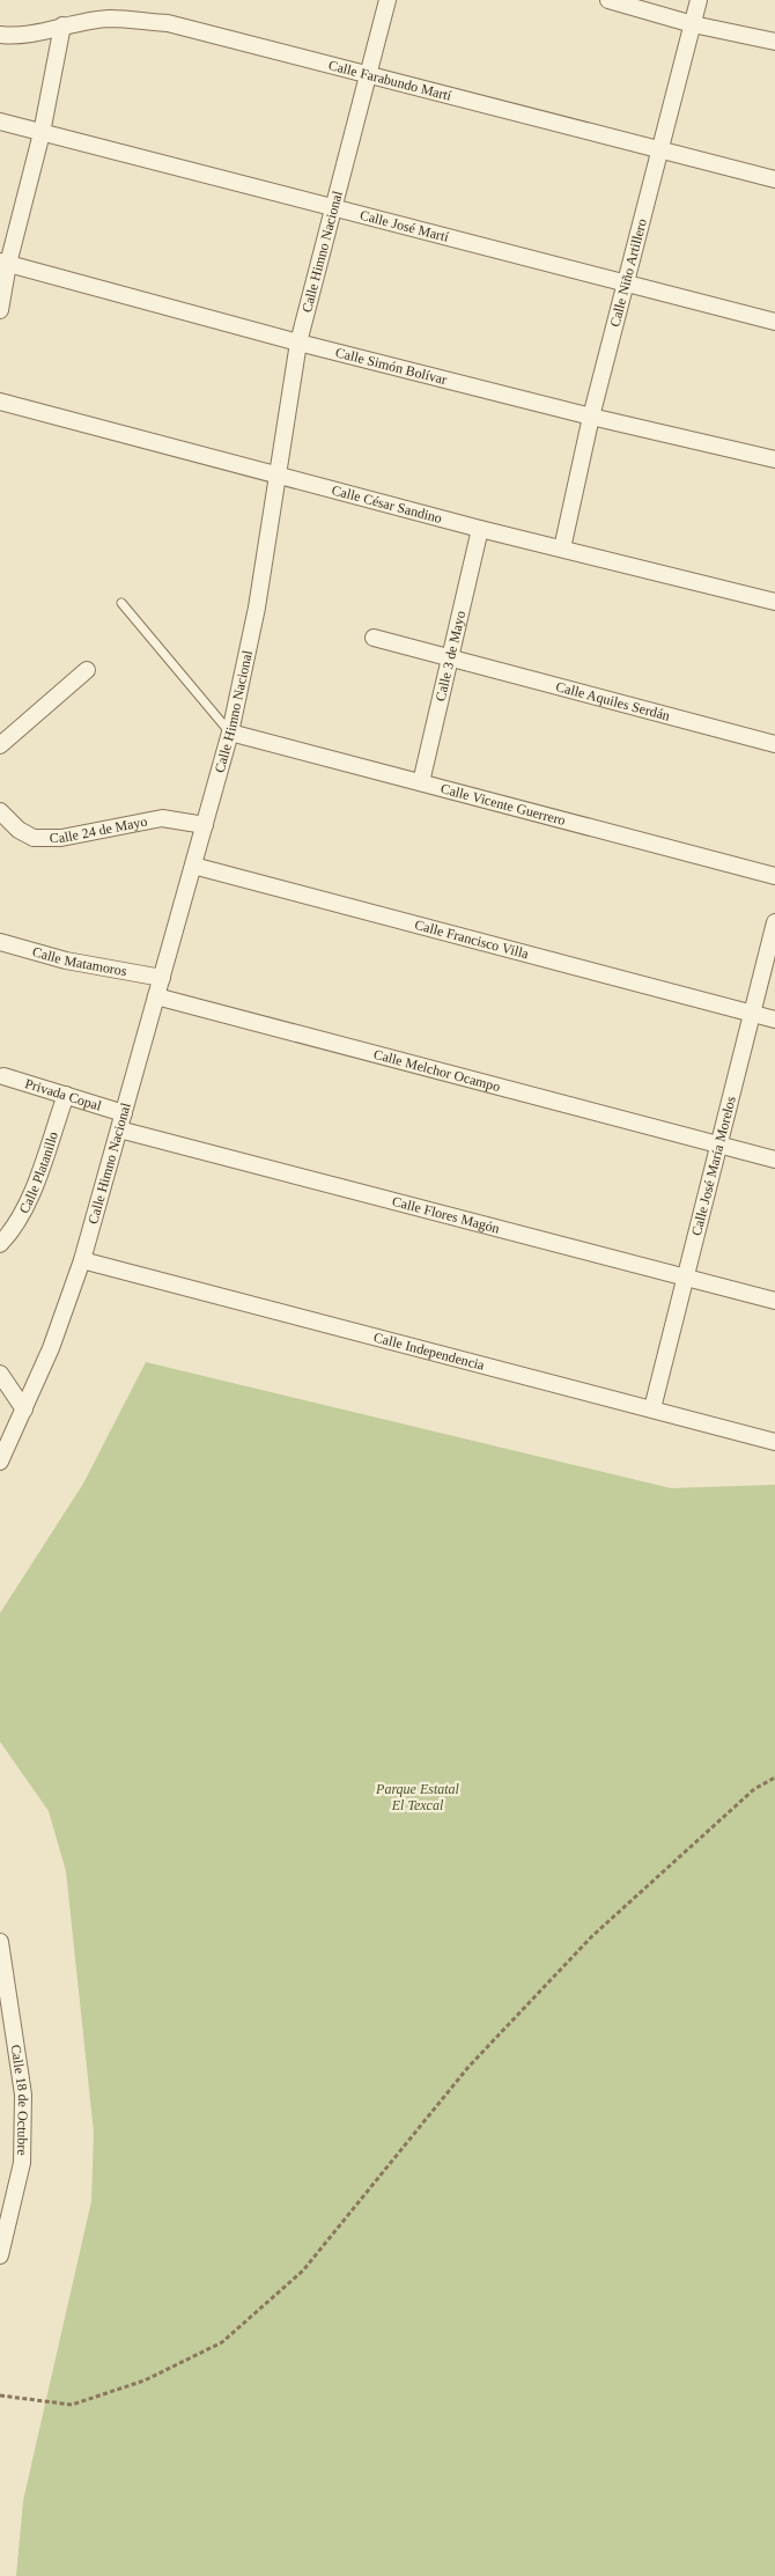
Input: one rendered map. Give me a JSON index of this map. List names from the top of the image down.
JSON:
{
  "streets": {
    "street": [
      "Calle Farabundo Martí",
      "Calle José Martí",
      "Calle Himno Nacional",
      "Calle Niño Artillero",
      "Calle Simón Bolívar",
      "Calle César Sandino",
      "Calle 3 de Mayo",
      "Calle Aquiles Serdán",
      "Calle Vicente Guerrero",
      "Calle 24 de Mayo",
      "Calle Francisco Villa",
      "Calle Matamoros",
      "Calle Melchor Ocampo",
      "Privada Copal",
      "Calle José María Morelos",
      "Calle Platanillo",
      "Calle Flores Magón",
      "Calle Independencia",
      "Calle 18 de Octubre"
    ]
  },
  "crossings": [
    ["Calle Farabundo Martí", "Calle Himno Nacional"],
    ["Calle Farabundo Martí", "Calle Niño Artillero"],
    ["Calle José Martí", "Calle Himno Nacional"],
    ["Calle José Martí", "Calle Niño Artillero"],
    ["Calle Himno Nacional", "Calle Simón Bolívar"],
    ["Calle Himno Nacional", "Calle César Sandino"],
    ["Calle Himno Nacional", "Calle Vicente Guerrero"],
    ["Calle Himno Nacional", "Calle 24 de Mayo"],
    ["Calle Himno Nacional", "Calle Francisco Villa"],
    ["Calle Himno Nacional", "Calle Matamoros"],
    ["Calle Himno Nacional", "Calle Melchor Ocampo"],
    ["Calle Himno Nacional", "Privada Copal"],
    ["Calle Himno Nacional", "Calle Flores Magón"],
    ["Calle Himno Nacional", "Calle Independencia"],
    ["Calle Niño Artillero", "Calle Simón Bolívar"],
    ["Calle Niño Artillero", "Calle César Sandino"],
    ["Calle César Sandino", "Calle 3 de Mayo"],
    ["Calle 3 de Mayo", "Calle Aquiles Serdán"],
    ["Calle 3 de Mayo", "Calle Vicente Guerrero"],
    ["Calle Francisco Villa", "Calle José María Morelos"],
    ["Calle Melchor Ocampo", "Calle José María Morelos"],
    ["Privada Copal", "Calle Platanillo"],
    ["Calle José María Morelos", "Calle Flores Magón"],
    ["Calle José María Morelos", "Calle Independencia"]
  ],
  "parks": ["Parque Estatal El Texcal"]
}
